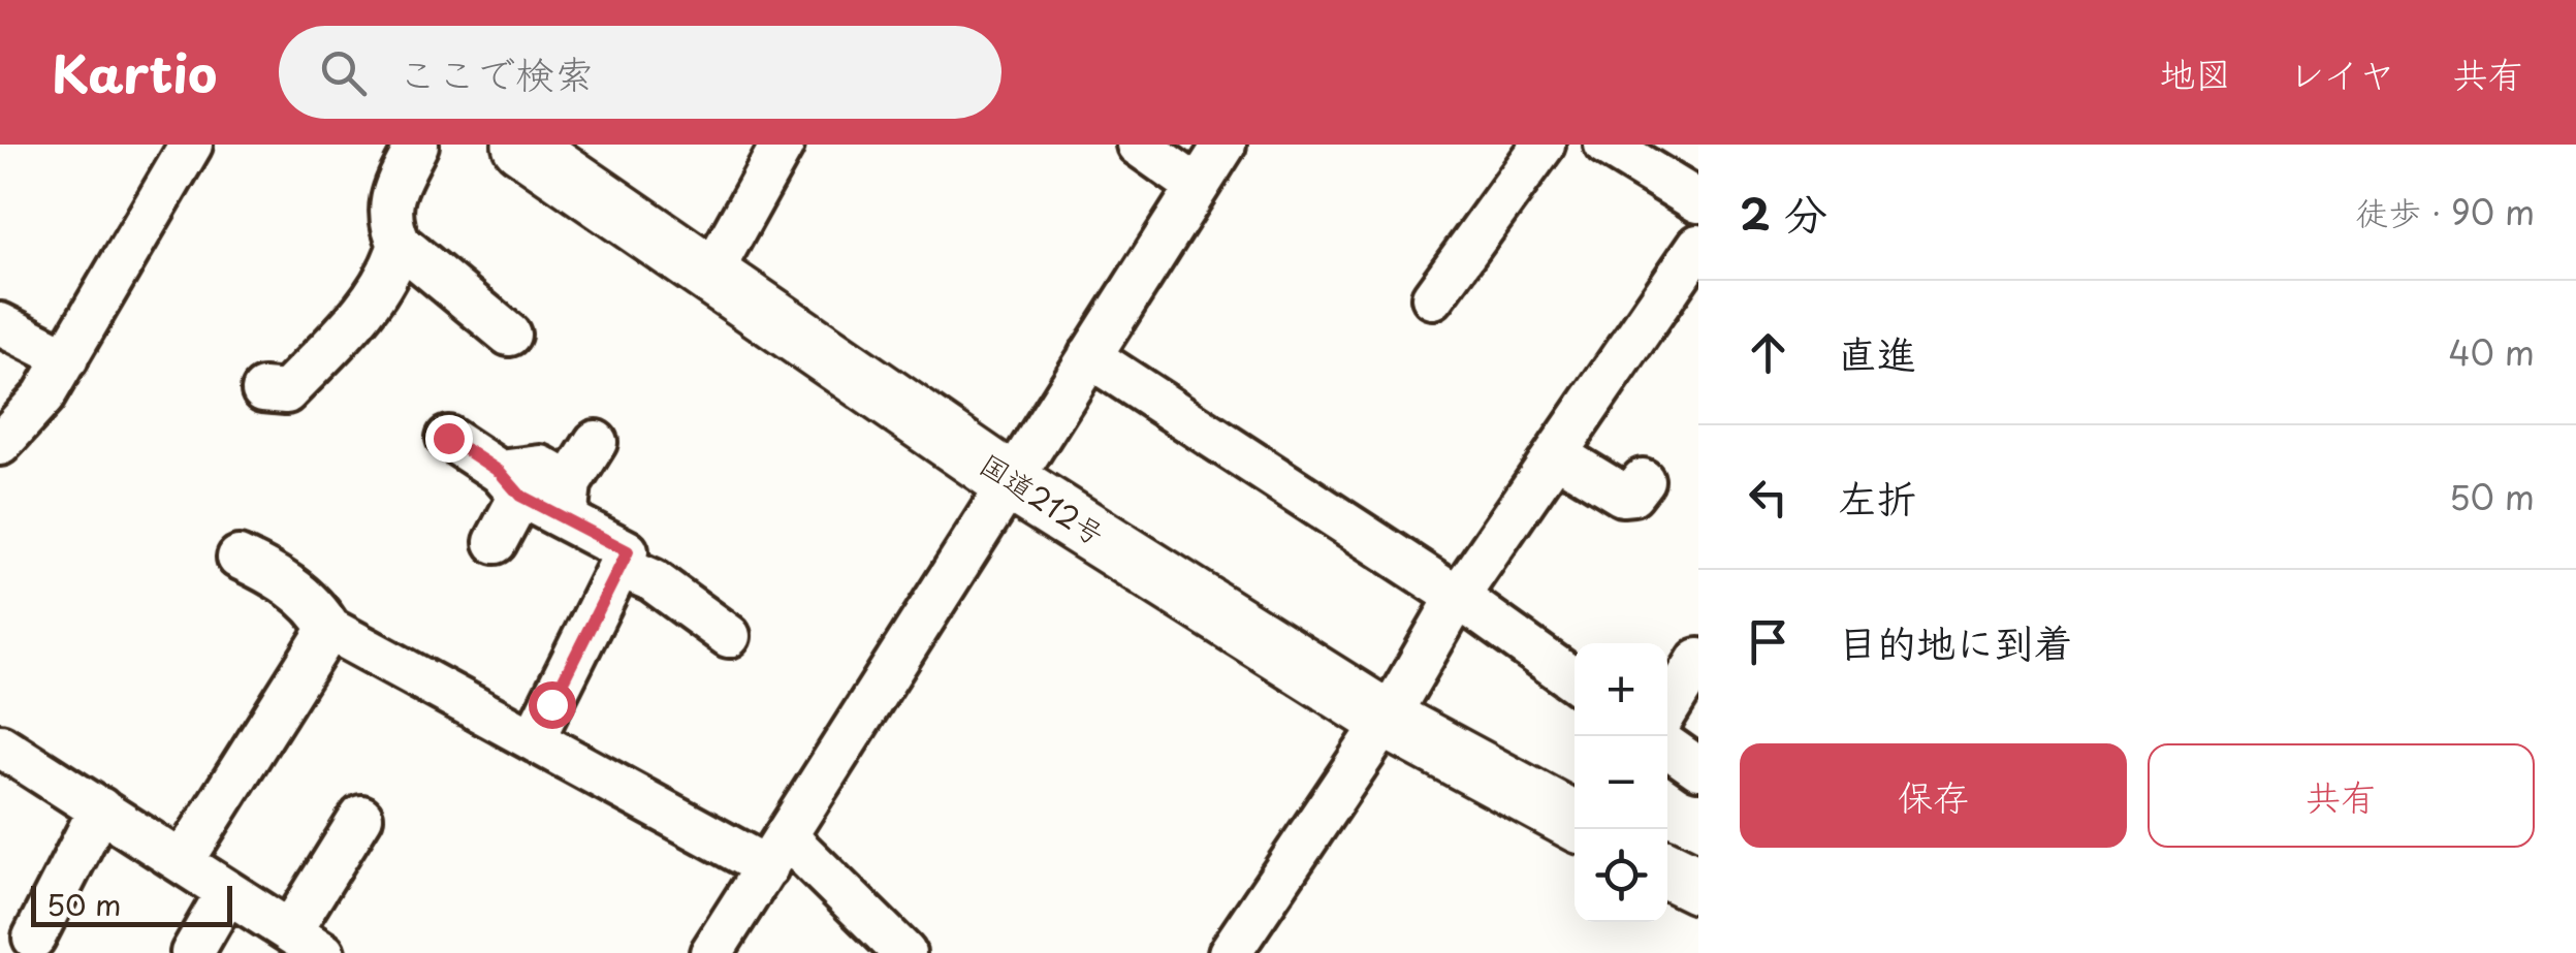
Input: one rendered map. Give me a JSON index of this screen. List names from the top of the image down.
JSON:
{
  "streets": {
    "highway": ["国道212号"]
  },
  "scale_bar": "50 m",
  "page": {
    "header": "Kartio",
    "search": "ここで検索",
    "nav": ["地図", "レイヤ", "共有"],
    "heading": ["2 分", "徒歩 · 90 m"],
    "list": [
      ["直進", "40 m"],
      ["左折", "50 m"],
      "目的地に到着"
    ],
    "map_buttons": ["+", "−"],
    "buttons": ["保存", "共有"],
    "scale": "50 m"
  }
}
